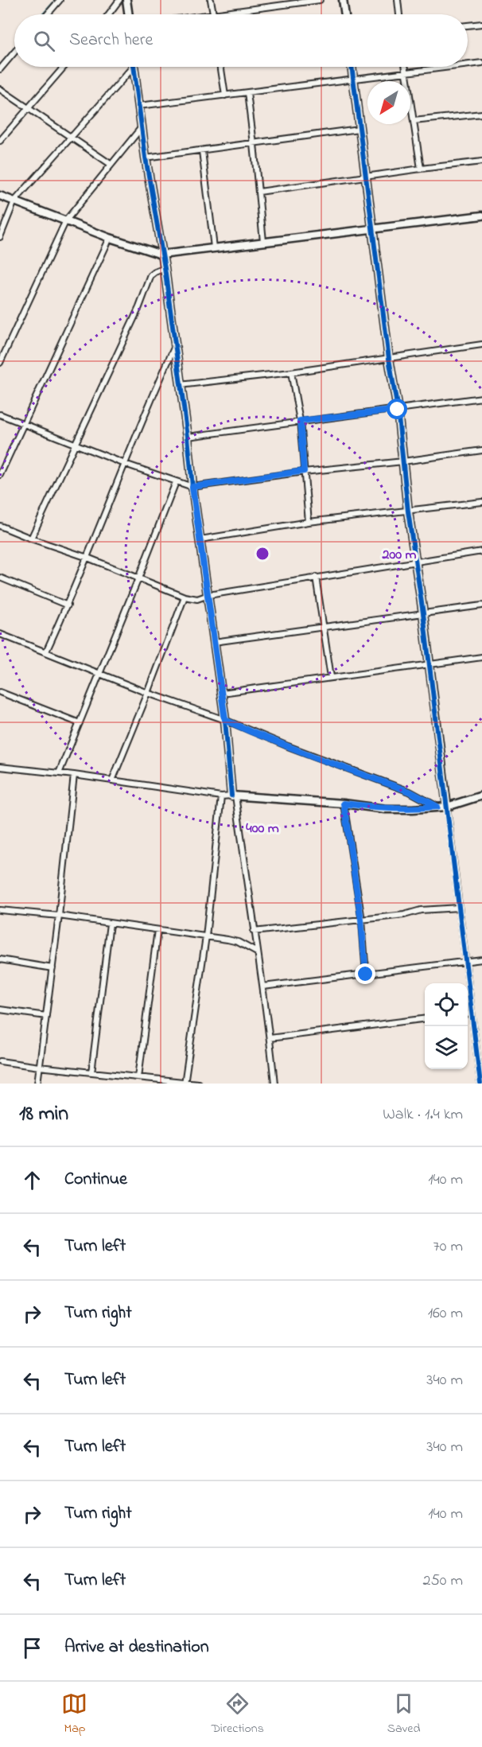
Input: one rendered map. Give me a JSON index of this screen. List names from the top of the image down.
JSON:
{
  "north": "bottom left",
  "page": {
    "search": "Search here",
    "heading": ["18 min", "Walk · 1.4 km"],
    "list": [
      ["Continue", "140 m"],
      ["Turn left", "70 m"],
      ["Turn right", "160 m"],
      ["Turn left", "340 m"],
      ["Turn left", "340 m"],
      ["Turn right", "140 m"],
      ["Turn left", "250 m"],
      "Arrive at destination"
    ],
    "nav": ["Map", "Directions", "Saved"]
  },
  "rings": ["200 m", "400 m"]
}
